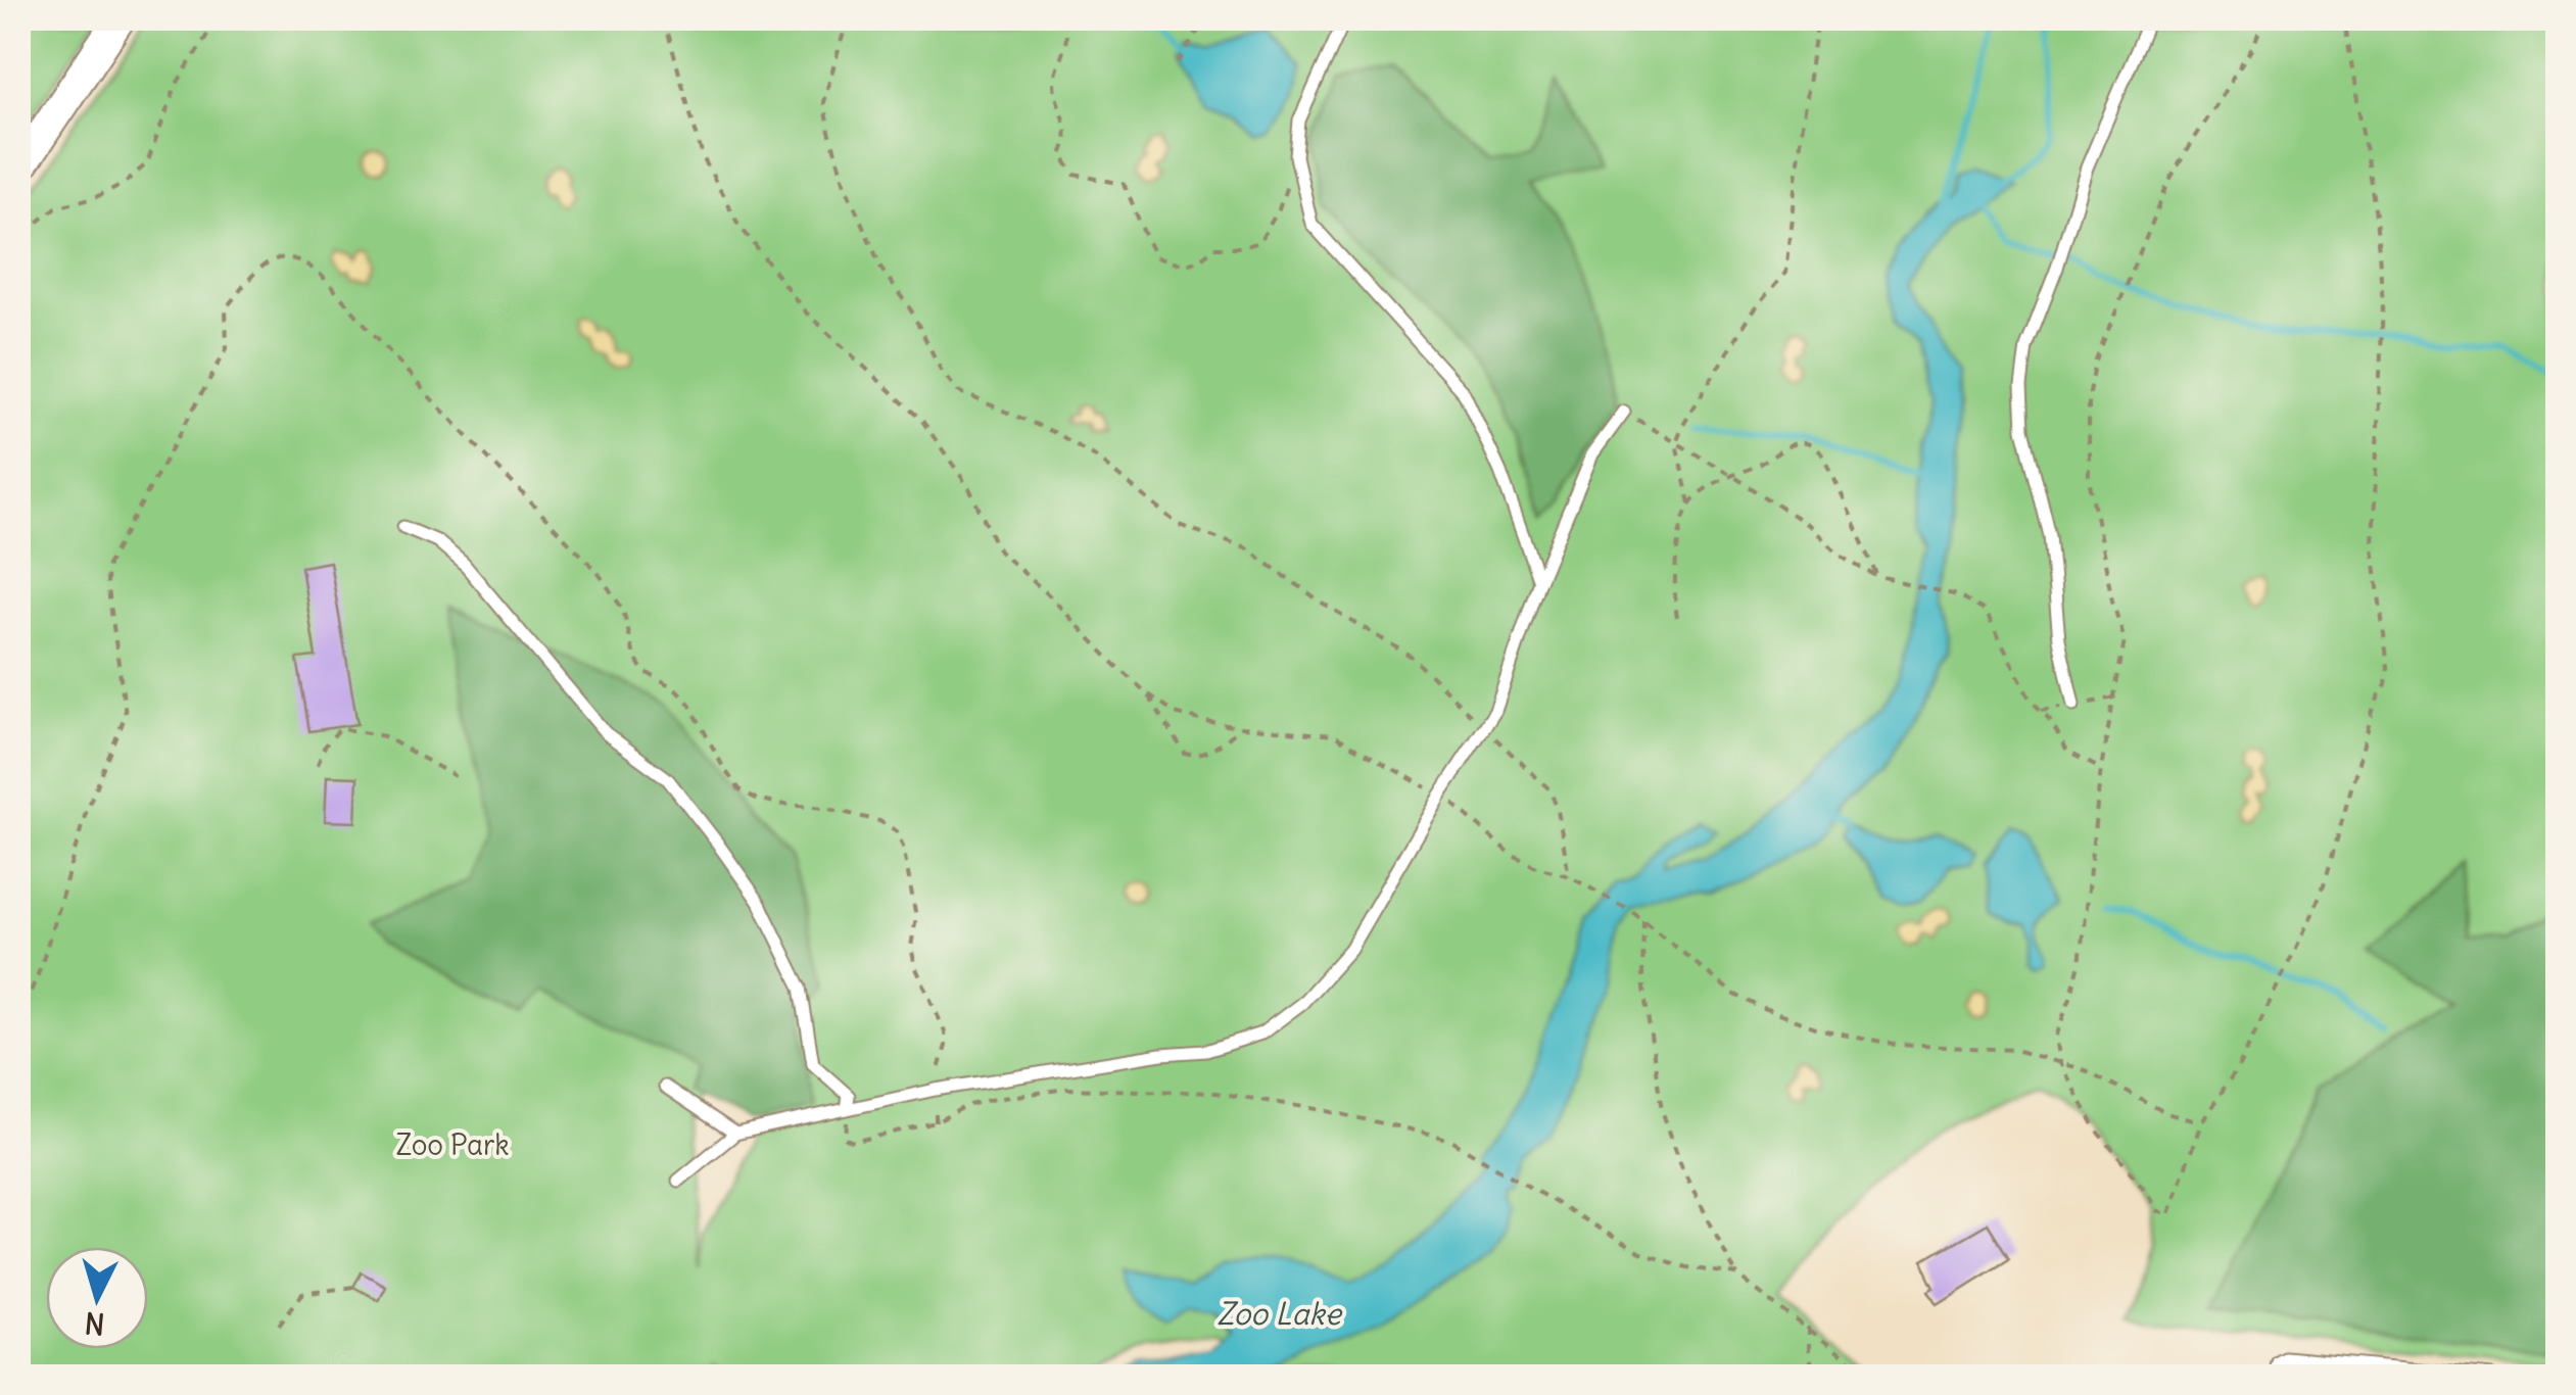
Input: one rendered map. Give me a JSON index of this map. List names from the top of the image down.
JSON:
{
  "water": ["Zoo Lake"],
  "parks": ["Zoo Park"],
  "north": "bottom"
}
